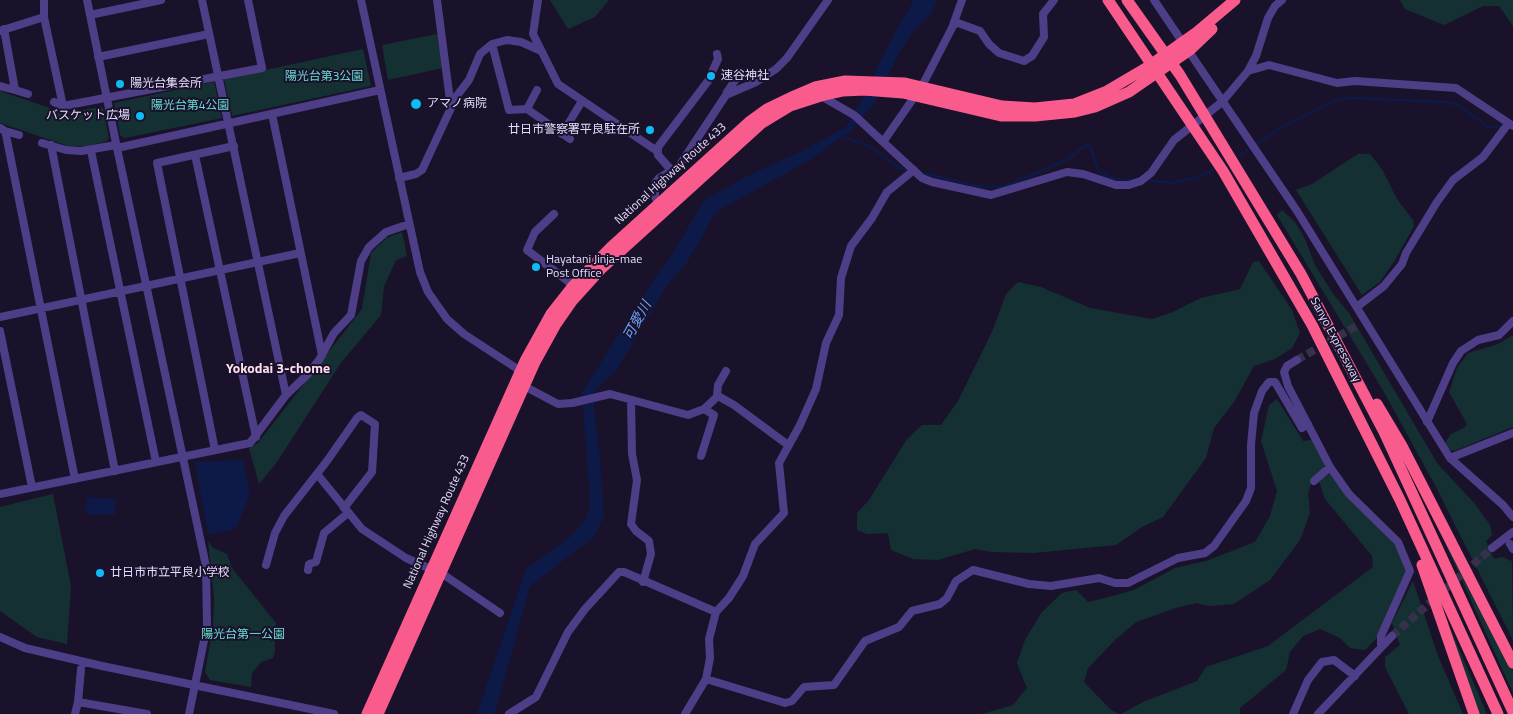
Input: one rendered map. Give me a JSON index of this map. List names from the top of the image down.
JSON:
{
  "streets": {
    "highway": ["National Highway Route 433", "Sanyo Expressway"]
  },
  "districts": ["Yokodai 3-chome"],
  "water": ["可愛川"],
  "parks": ["陽光台第3公園", "陽光台第4公園", "陽光台第一公園"],
  "places": [
    "速谷神社",
    "陽光台集会所",
    "アマノ病院",
    "バスケット広場",
    "廿日市警察署平良駐在所",
    "Hayatani Jinja-mae Post Office",
    "廿日市市立平良小学校"
  ]
}
